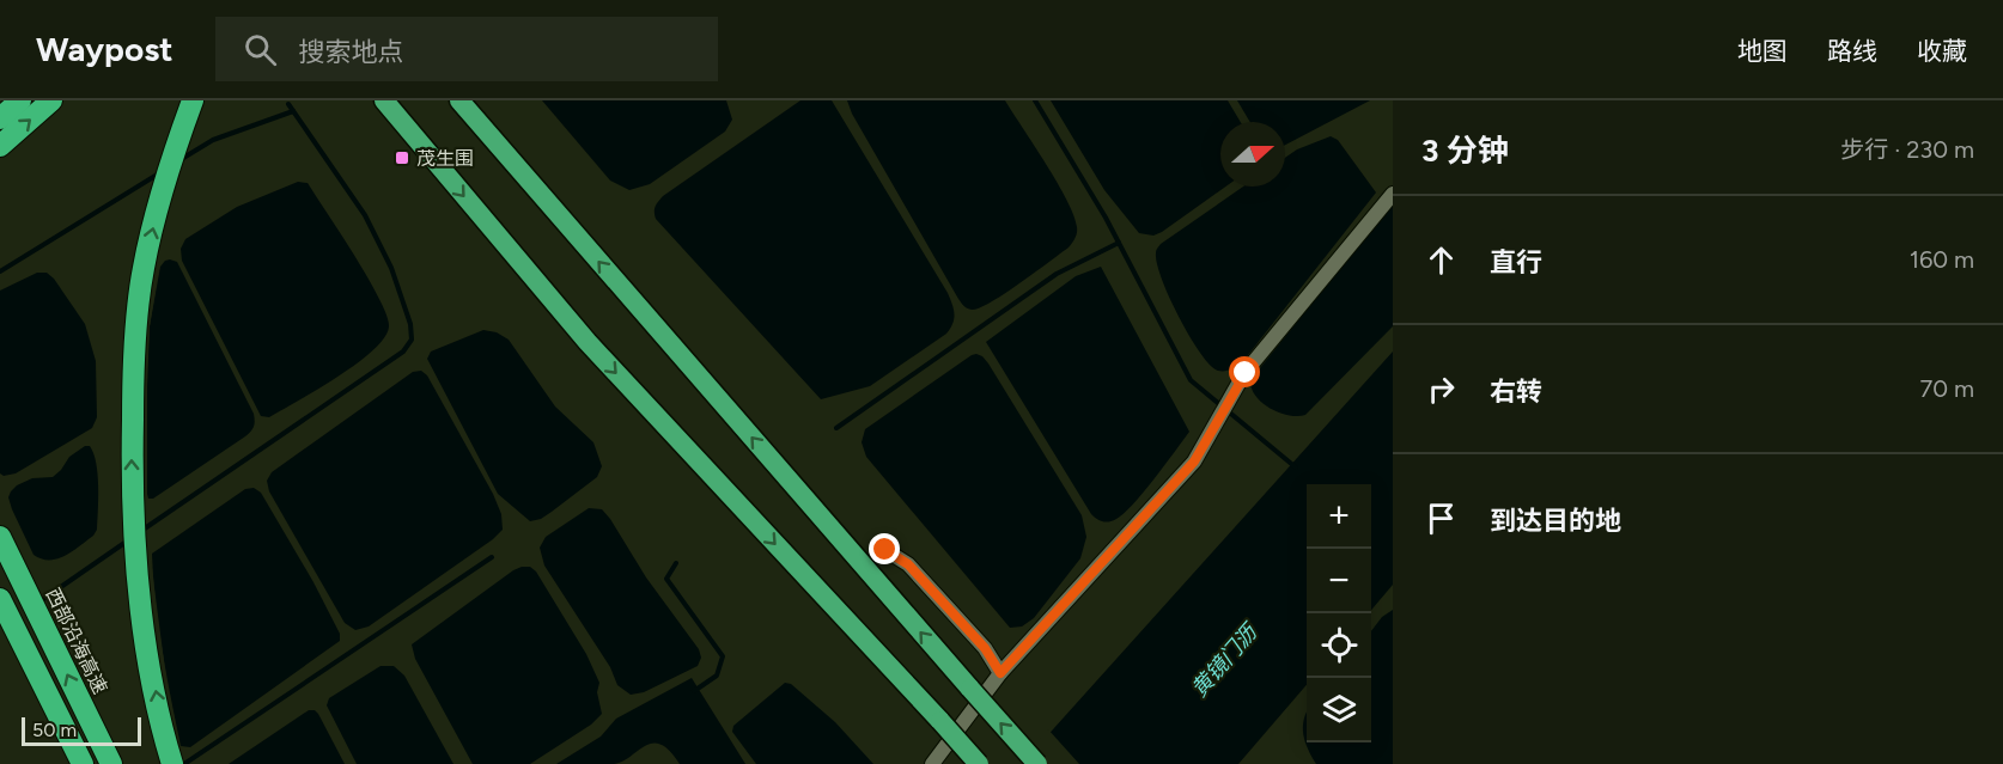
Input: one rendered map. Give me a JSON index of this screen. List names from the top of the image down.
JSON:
{
  "streets": {
    "highway": ["西部沿海高速"]
  },
  "water": ["黄镜门沥"],
  "places": {
    "transit": ["茂生围"]
  },
  "scale_bar": "50 m",
  "north": "right",
  "page": {
    "header": "Waypost",
    "search": "搜索地点",
    "nav": ["地图", "路线", "收藏"],
    "heading": ["3 分钟", "步行 · 230 m"],
    "list": [
      ["直行", "160 m"],
      ["右转", "70 m"],
      "到达目的地"
    ],
    "map_buttons": ["+", "−"],
    "scale": "50 m"
  }
}
